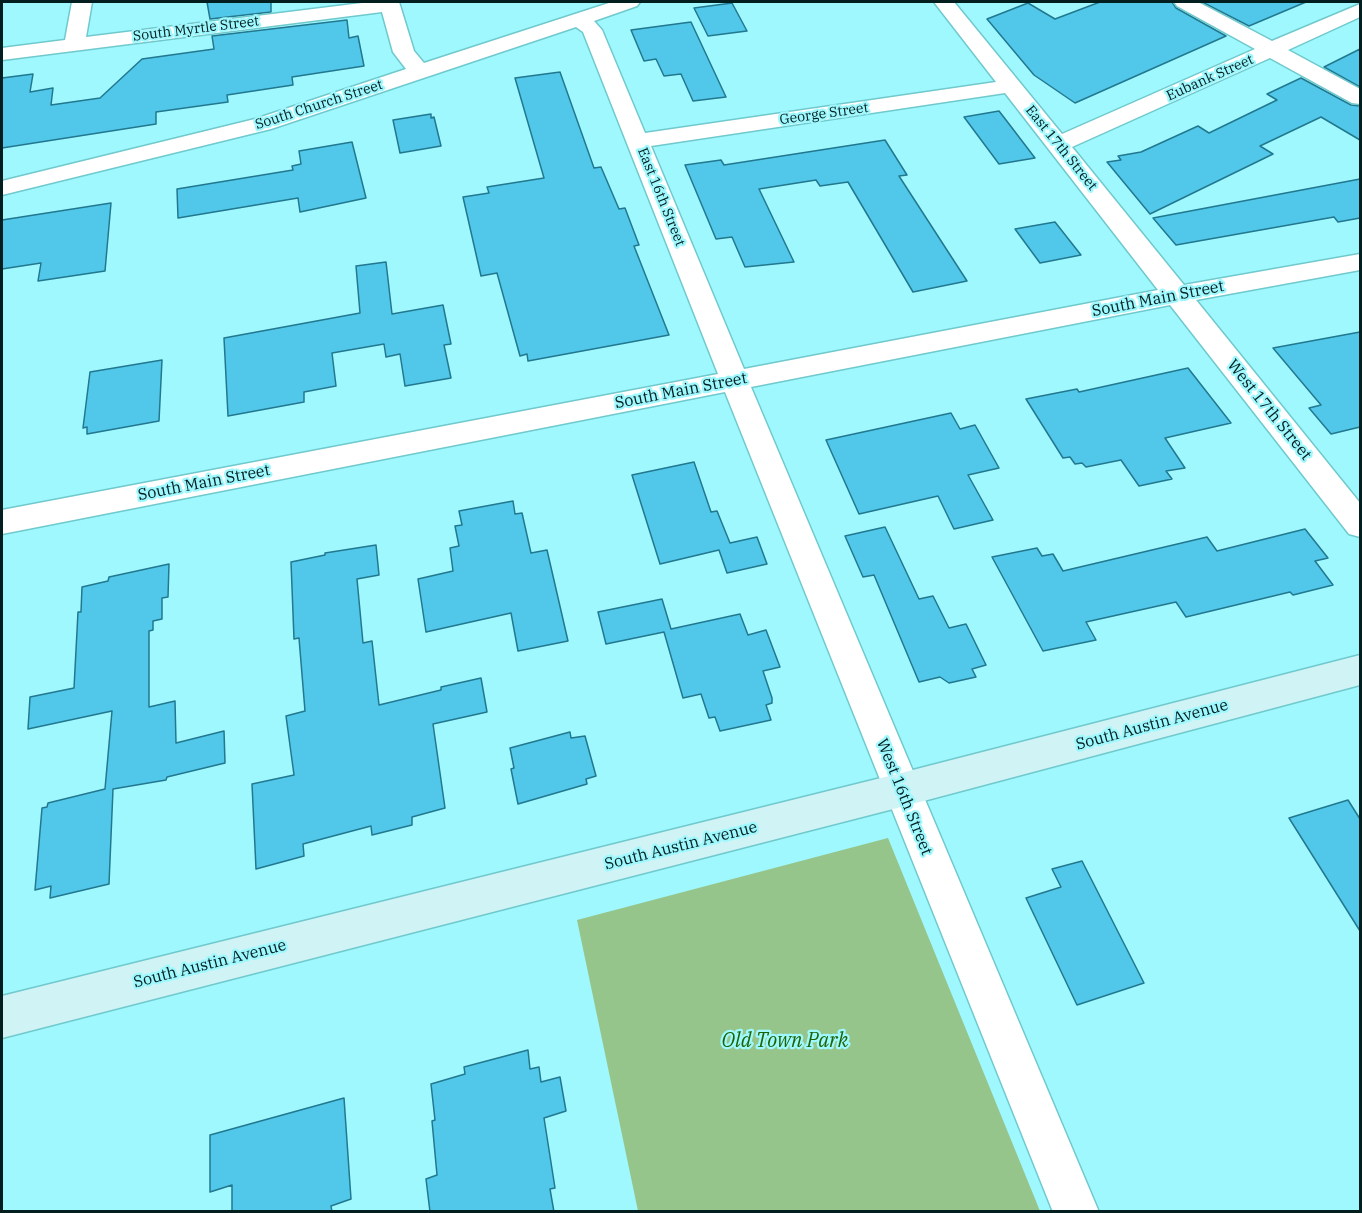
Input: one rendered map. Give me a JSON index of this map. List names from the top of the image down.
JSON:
{
  "streets": {
    "main road": ["South Austin Avenue"],
    "street": [
      "South Myrtle Street",
      "Eubank Street",
      "South Church Street",
      "George Street",
      "East 17th Street",
      "East 16th Street",
      "South Main Street",
      "West 17th Street",
      "West 16th Street"
    ]
  },
  "crossings": [
    ["Eubank Street", "East 17th Street"],
    ["South Church Street", "East 16th Street"],
    ["George Street", "East 17th Street"],
    ["George Street", "East 16th Street"],
    ["East 17th Street", "South Main Street"],
    ["East 17th Street", "West 17th Street"],
    ["East 16th Street", "South Main Street"],
    ["East 16th Street", "West 16th Street"],
    ["South Main Street", "West 17th Street"],
    ["South Main Street", "West 16th Street"],
    ["South Austin Avenue", "West 16th Street"]
  ],
  "parks": ["Old Town Park"]
}
